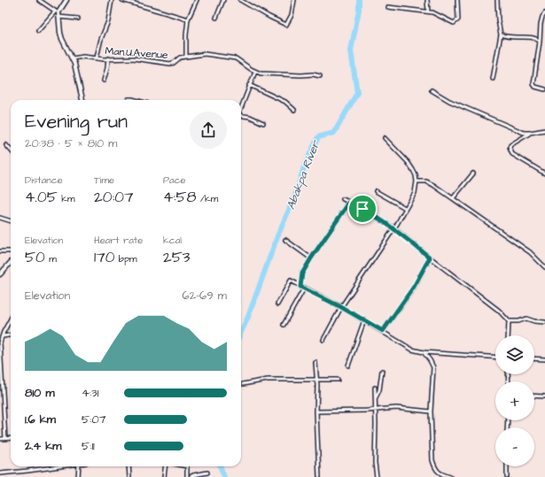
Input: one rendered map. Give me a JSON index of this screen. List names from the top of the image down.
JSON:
{
  "streets": {
    "street": ["Man.U.Avenue"]
  },
  "water": ["Abakpa River"],
  "page": {
    "heading": ["Evening run", "20:38 · 5 × 810 m"],
    "stats": [
      ["Distance", "4.05 km"],
      ["Time", "20:07"],
      ["Pace", "4:58 /km"],
      ["Elevation", "50 m"],
      ["Heart rate", "170 bpm"],
      ["kcal", "253"]
    ],
    "chart": ["Elevation", "62–69 m"],
    "map_buttons": ["+", "−"],
    "list": [
      {
        "name": "810 m",
        "note": "4:31"
      },
      {
        "name": "1.6 km",
        "note": "5:07"
      },
      {
        "name": "2.4 km",
        "note": "5:11"
      }
    ]
  }
}
